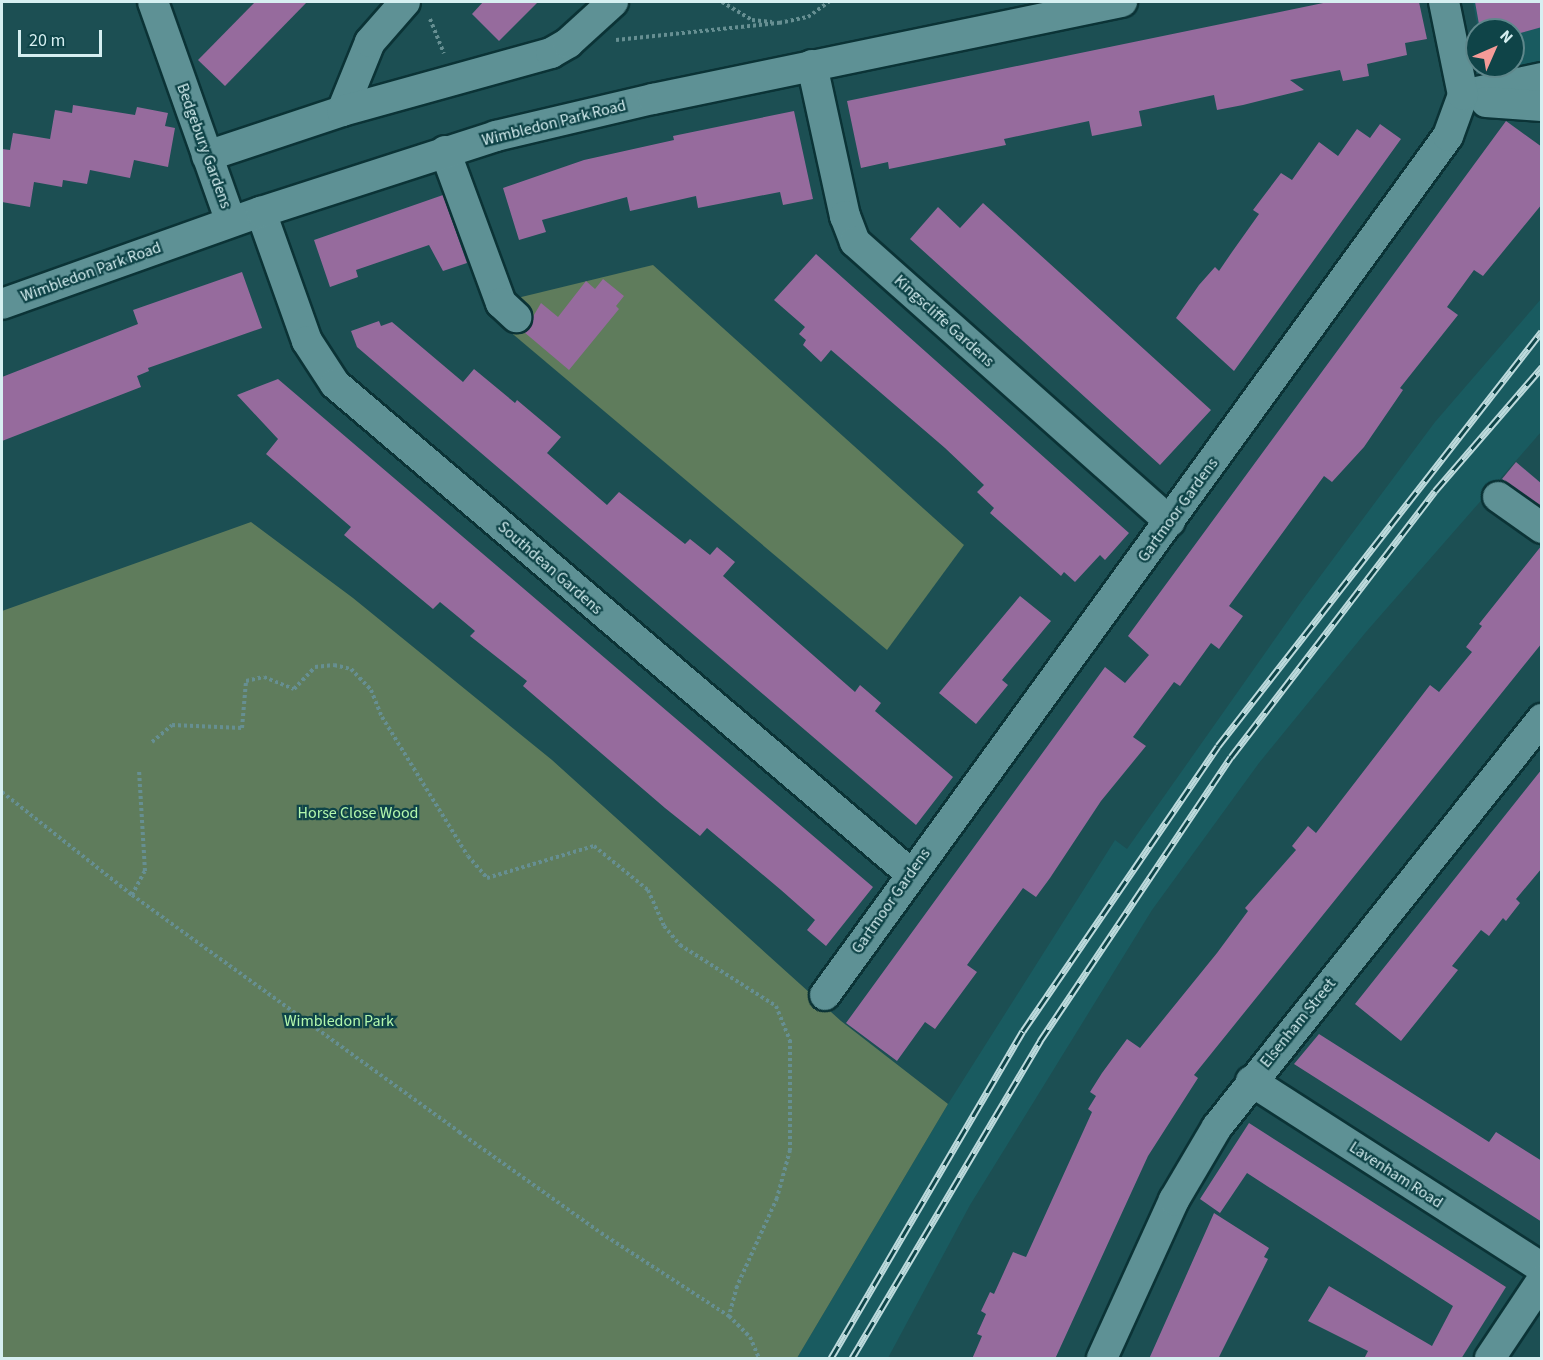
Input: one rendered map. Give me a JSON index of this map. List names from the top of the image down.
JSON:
{
  "streets": {
    "street": [
      "Wimbledon Park Road",
      "Bedgebury Gardens",
      "Kingscliffe Gardens",
      "Gartmoor Gardens",
      "Southdean Gardens",
      "Elsenham Street",
      "Lavenham Road"
    ]
  },
  "crossings": [
    ["Wimbledon Park Road", "Bedgebury Gardens"],
    ["Wimbledon Park Road", "Kingscliffe Gardens"],
    ["Wimbledon Park Road", "Southdean Gardens"],
    ["Kingscliffe Gardens", "Gartmoor Gardens"],
    ["Gartmoor Gardens", "Southdean Gardens"],
    ["Elsenham Street", "Lavenham Road"]
  ],
  "parks": ["Horse Close Wood", "Wimbledon Park"],
  "scale_bar": "20 m",
  "north": "top right"
}
